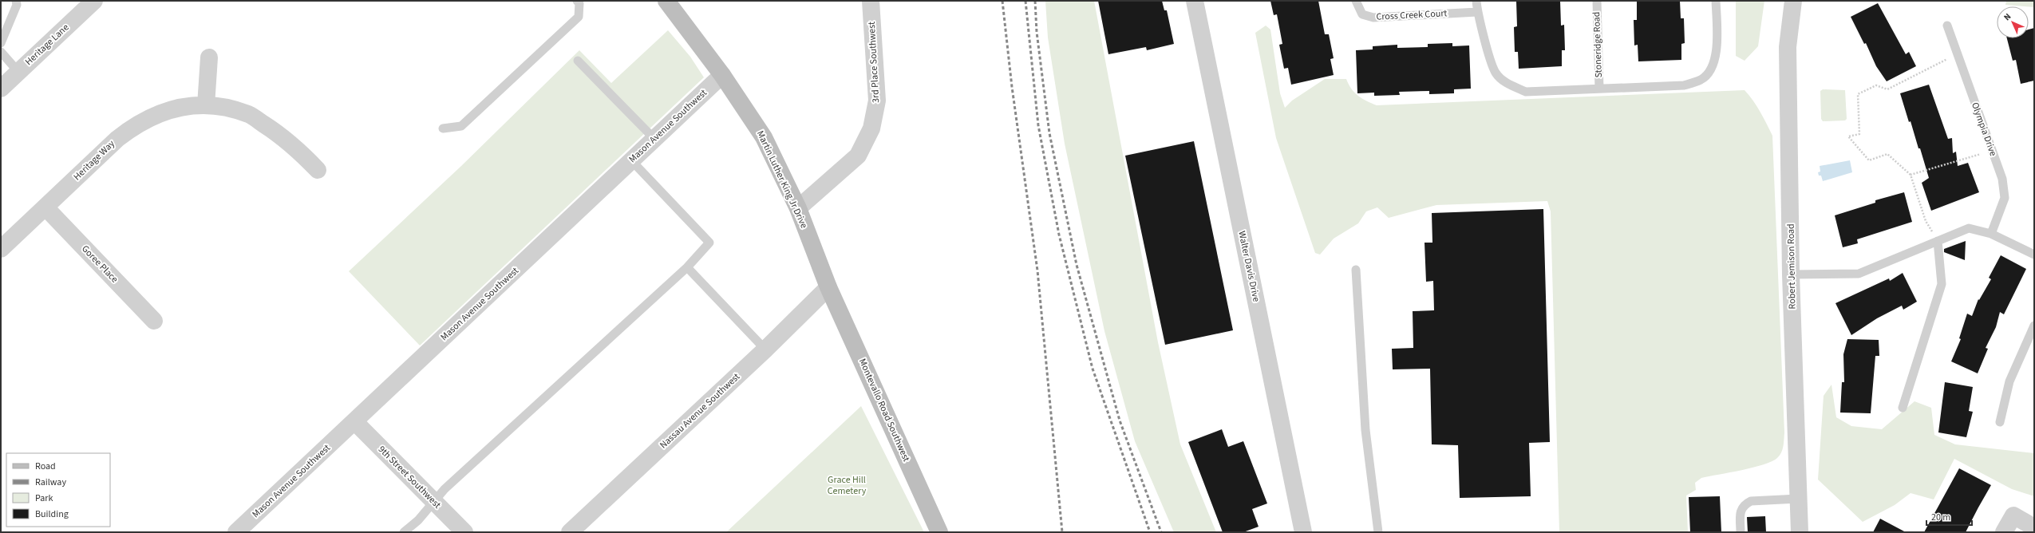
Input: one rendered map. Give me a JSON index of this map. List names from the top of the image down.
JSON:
{
  "streets": {
    "main road": ["Martin Luther King Jr Drive", "Montevallo Road Southwest"],
    "street": [
      "Heritage Lane",
      "3rd Place Southwest",
      "Mason Avenue Southwest",
      "Heritage Way",
      "Goree Place",
      "Walter Davis Drive",
      "Robert Jemison Road",
      "Nassau Avenue Southwest",
      "9th Street Southwest"
    ],
    "lane": ["Cross Creek Court", "Stoneridge Road", "Olympia Drive"]
  },
  "crossings": [
    ["3rd Place Southwest", "Martin Luther King Jr Drive"],
    ["Mason Avenue Southwest", "Martin Luther King Jr Drive"],
    ["Mason Avenue Southwest", "9th Street Southwest"],
    ["Heritage Way", "Goree Place"],
    ["Martin Luther King Jr Drive", "Montevallo Road Southwest"],
    ["Martin Luther King Jr Drive", "Nassau Avenue Southwest"],
    ["Montevallo Road Southwest", "Nassau Avenue Southwest"]
  ],
  "parks": ["Grace Hill Cemetery"],
  "legend": [
    "Road",
    "Railway",
    "Park",
    "Building"
  ],
  "scale_bar": "20 m",
  "north": "top left"
}
